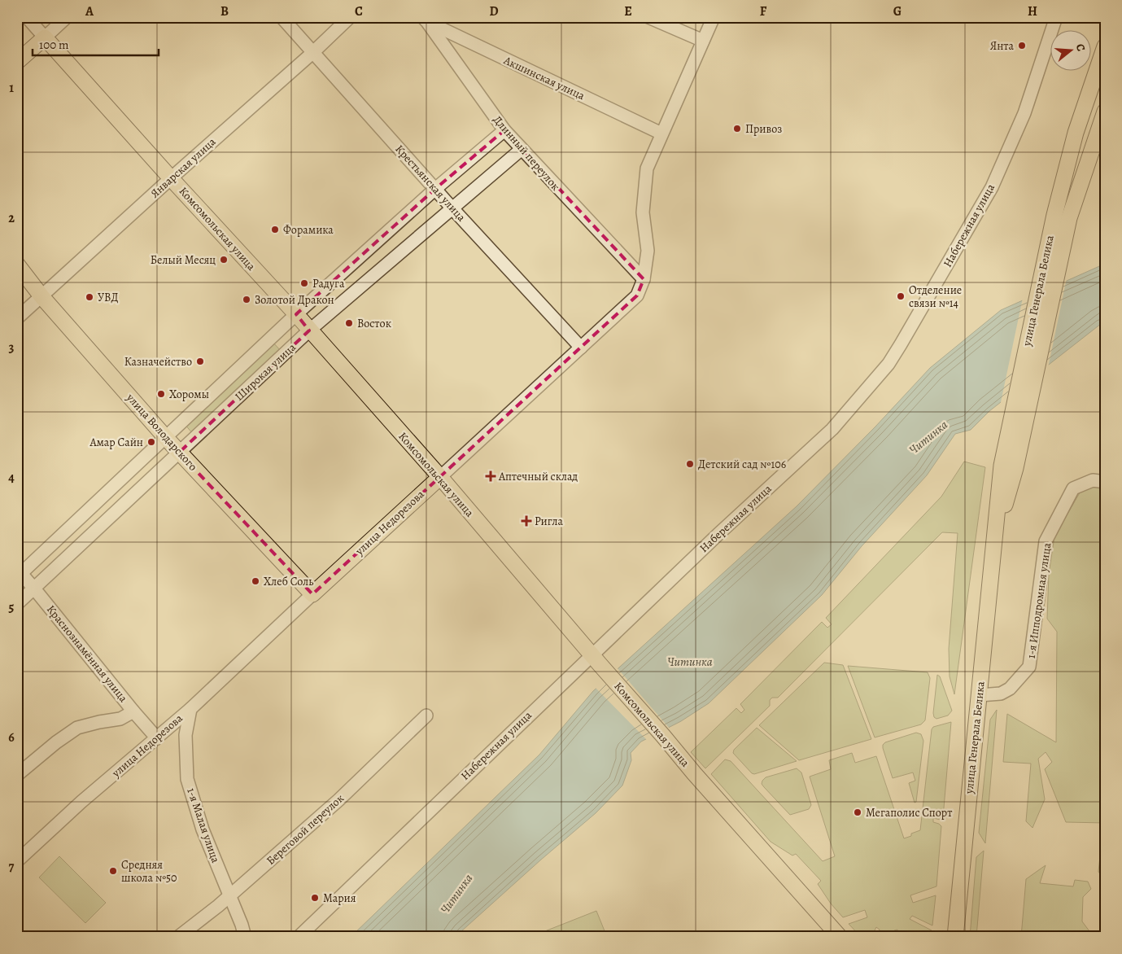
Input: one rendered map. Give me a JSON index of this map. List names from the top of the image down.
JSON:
{
  "streets": {
    "main road": [
      "Комсомольская улица",
      "улица Генерала Белика",
      "улица Володарского",
      "улица Недорезова"
    ],
    "street": [
      "Акшинская улица",
      "Длинный переулок",
      "Январская улица",
      "Крестьянская улица",
      "Набережная улица",
      "Широкая улица",
      "1-я Ипподромная улица",
      "Краснознамённая улица",
      "1-я Малая улица",
      "Береговой переулок"
    ]
  },
  "crossings": [
    ["Акшинская улица", "Длинный переулок"],
    ["Акшинская улица", "улица Недорезова"],
    ["Длинный переулок", "Широкая улица"],
    ["Длинный переулок", "улица Недорезова"],
    ["Январская улица", "Крестьянская улица"],
    ["Январская улица", "Комсомольская улица"],
    ["Январская улица", "улица Володарского"],
    ["Крестьянская улица", "Широкая улица"],
    ["Крестьянская улица", "улица Недорезова"],
    ["Набережная улица", "Комсомольская улица"],
    ["Комсомольская улица", "Широкая улица"],
    ["Комсомольская улица", "улица Недорезова"],
    ["улица Генерала Белика", "1-я Ипподромная улица"],
    ["Широкая улица", "улица Володарского"],
    ["Широкая улица", "Краснознамённая улица"],
    ["улица Володарского", "улица Недорезова"],
    ["улица Недорезова", "Краснознамённая улица"],
    ["улица Недорезова", "1-я Малая улица"],
    ["1-я Малая улица", "Береговой переулок"]
  ],
  "water": ["Читинка"],
  "places": {
    "other": [
      "Янта",
      "Привоз",
      "Форамика",
      "Белый Месяц",
      "Радуга",
      "Отделение связи №14",
      "УВД",
      "Золотой Дракон",
      "Восток",
      "Казначейство",
      "Хоромы",
      "Амар Сайн",
      "Детский сад №106",
      "Хлеб Соль",
      "Мегаполис Спорт",
      "Средняя школа №50",
      "Мария"
    ],
    "health": ["Аптечный склад", "Ригла"]
  },
  "scale_bar": "100 m",
  "north": "right",
  "grid": {
    "columns": [
      "A",
      "B",
      "C",
      "D",
      "E",
      "F",
      "G",
      "H"
    ],
    "rows": [
      "1",
      "2",
      "3",
      "4",
      "5",
      "6",
      "7"
    ]
  }
}
